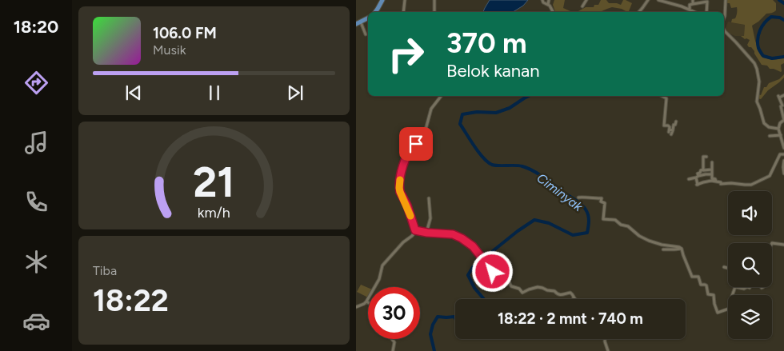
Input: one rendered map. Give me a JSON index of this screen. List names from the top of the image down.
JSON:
{
  "water": ["Ciminyak"],
  "page": {
    "tabs": "18:20",
    "turn": ["370 m", "Belok kanan"],
    "song": ["106.0 FM", "Musik"],
    "tile": ["Tiba", "18:22"],
    "limit": "30",
    "trip": "18:22 · 2 mnt · 740 m",
    "gauge": ["21", "km/h"]
  }
}
